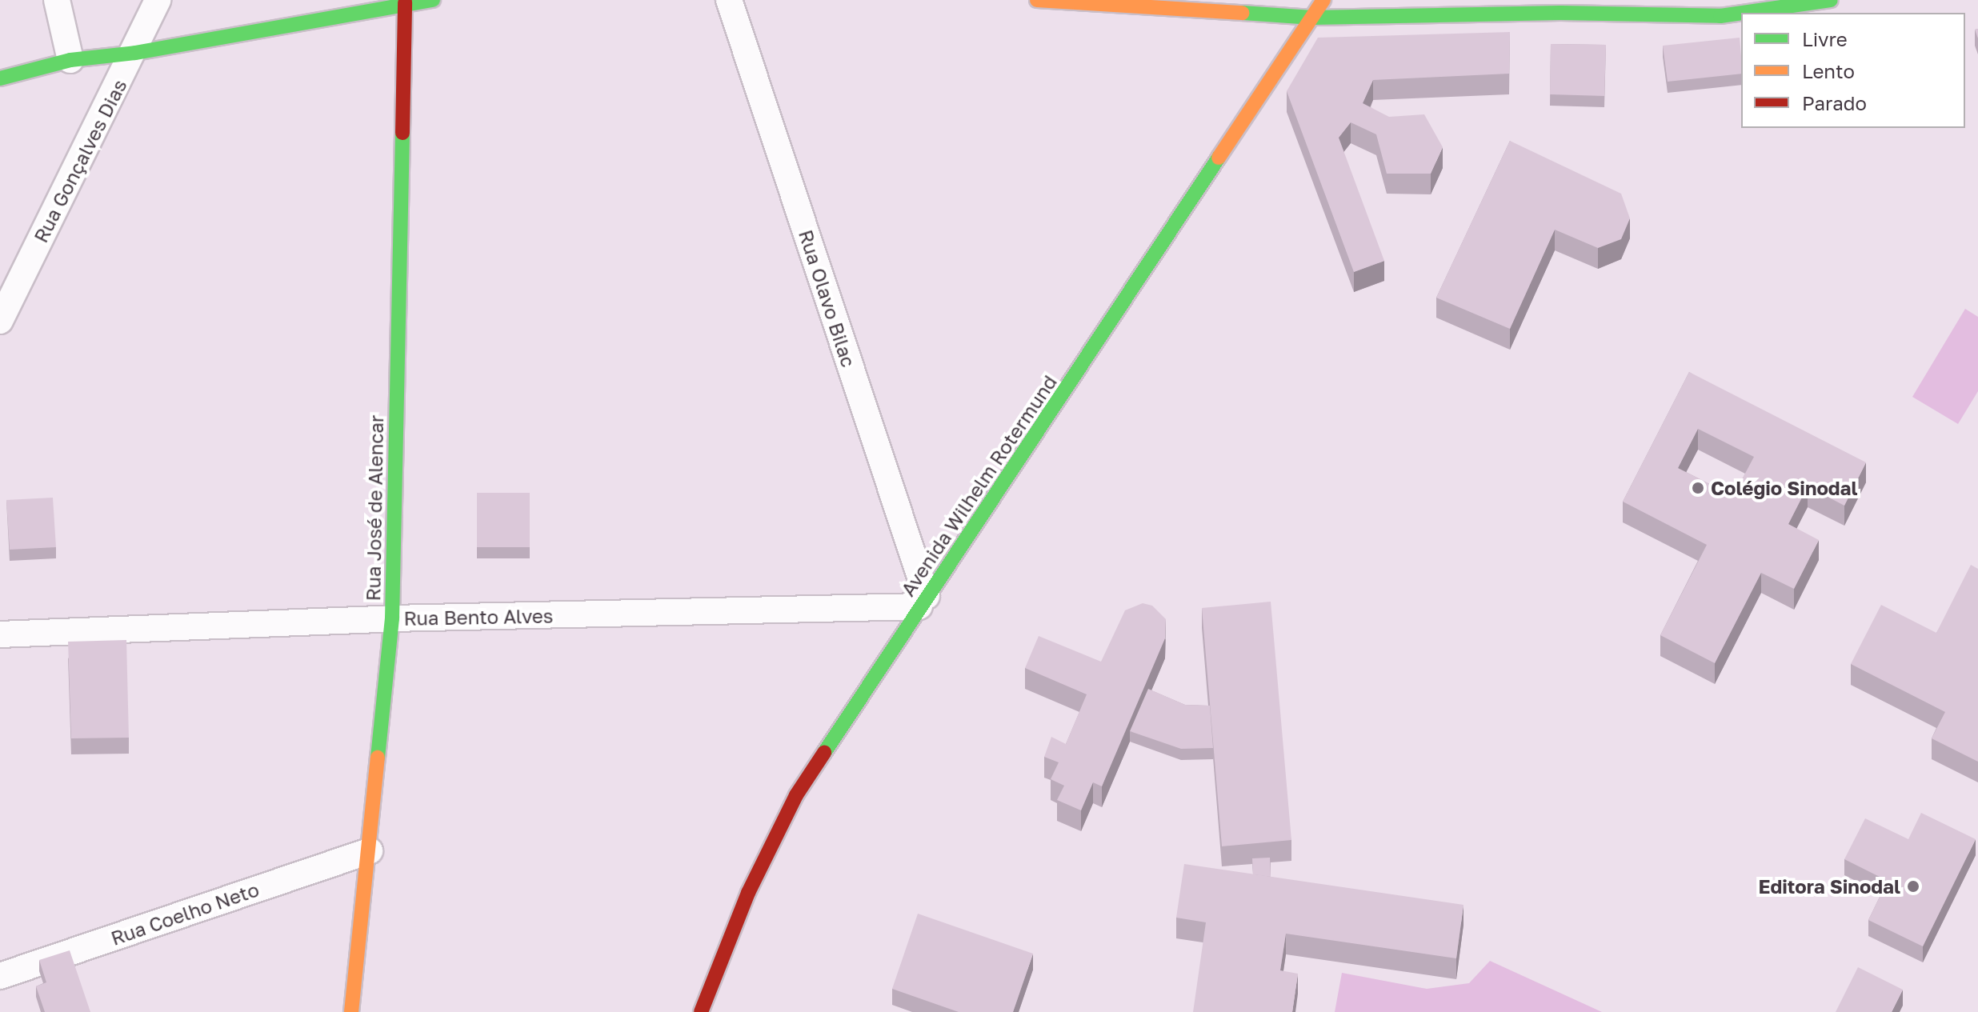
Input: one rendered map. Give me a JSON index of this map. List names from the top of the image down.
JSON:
{
  "streets": {
    "street": [
      "Rua Gonçalves Dias",
      "Rua Olavo Bilac",
      "Avenida Wilhelm Rotermund",
      "Rua José de Alencar",
      "Rua Bento Alves",
      "Rua Coelho Neto"
    ]
  },
  "crossings": [
    ["Rua Olavo Bilac", "Avenida Wilhelm Rotermund"],
    ["Rua Olavo Bilac", "Rua Bento Alves"],
    ["Avenida Wilhelm Rotermund", "Rua Bento Alves"],
    ["Rua José de Alencar", "Rua Bento Alves"],
    ["Rua José de Alencar", "Rua Coelho Neto"]
  ],
  "places": ["Colégio Sinodal", "Editora Sinodal"],
  "legend": ["Livre", "Lento", "Parado"]
}
